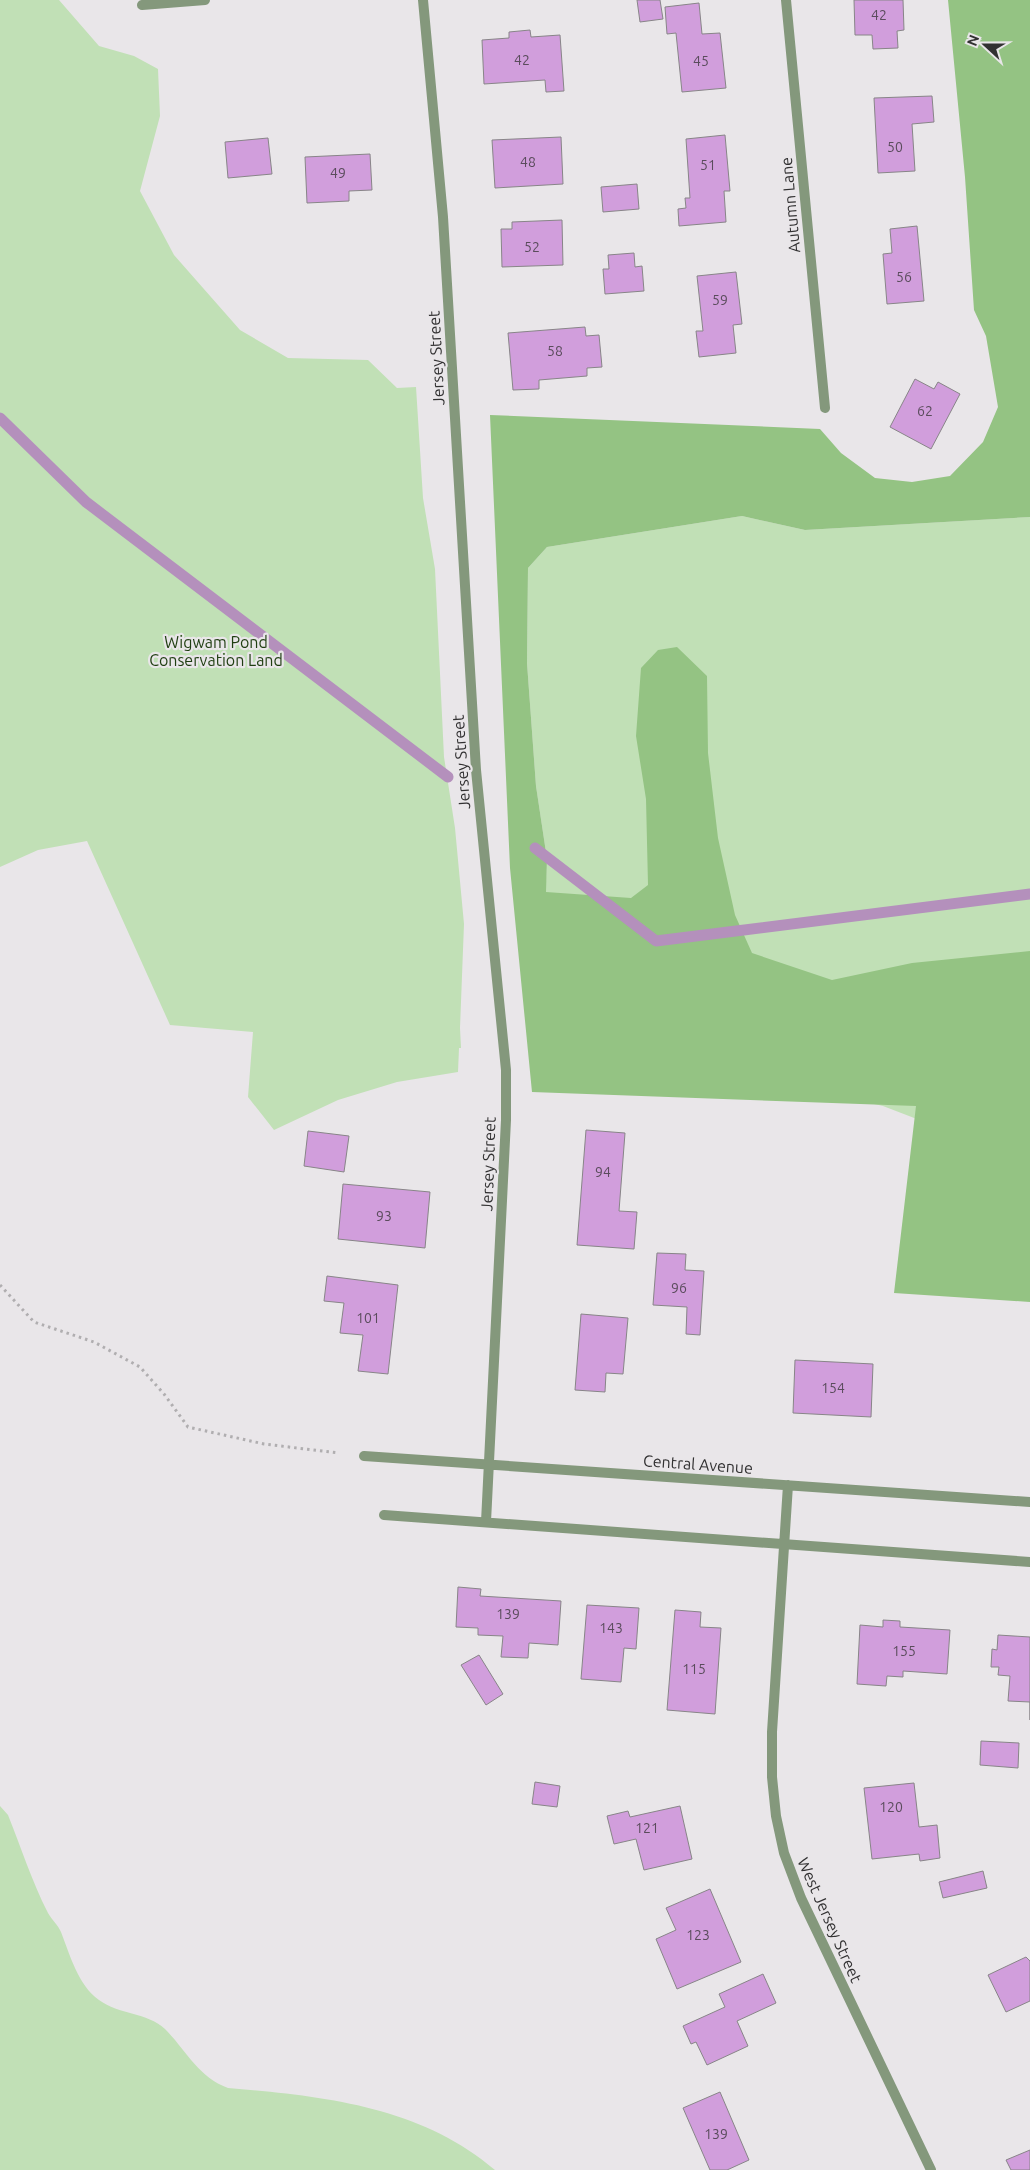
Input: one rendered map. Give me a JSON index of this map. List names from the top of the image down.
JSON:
{
  "streets": {
    "street": [
      "Autumn Lane",
      "Jersey Street",
      "Central Avenue",
      "West Jersey Street"
    ]
  },
  "crossings": [
    ["Jersey Street", "Central Avenue"],
    ["Central Avenue", "West Jersey Street"]
  ],
  "parks": ["Wigwam Pond Conservation Land"],
  "house_numbers": [
    "42",
    "42",
    "45",
    "50",
    "48",
    "51",
    "49",
    "52",
    "56",
    "59",
    "58",
    "62",
    "94",
    "93",
    "96",
    "101",
    "154",
    "139",
    "143",
    "155",
    "115",
    "120",
    "121",
    "123",
    "139"
  ],
  "north": "left"
}
